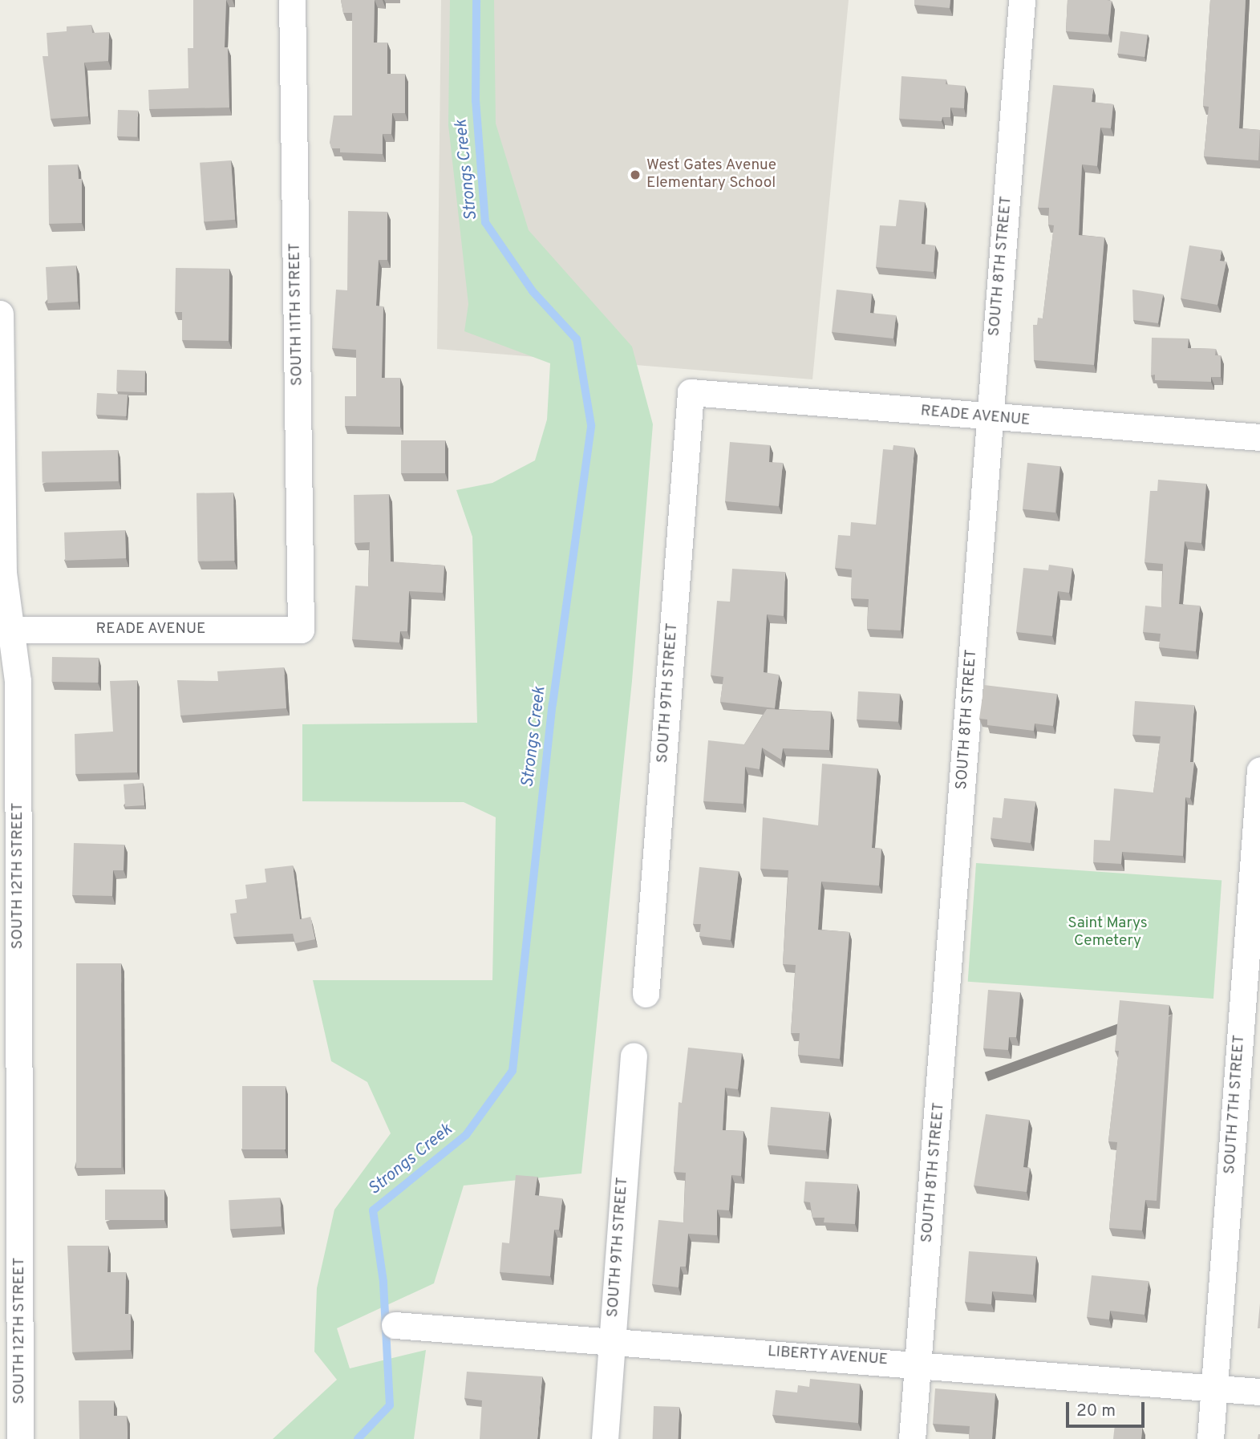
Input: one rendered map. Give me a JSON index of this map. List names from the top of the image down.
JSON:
{
  "streets": {
    "street": [
      "SOUTH 8TH STREET",
      "SOUTH 11TH STREET",
      "READE AVENUE",
      "SOUTH 9TH STREET",
      "SOUTH 12TH STREET",
      "SOUTH 7TH STREET",
      "LIBERTY AVENUE"
    ]
  },
  "crossings": [
    ["SOUTH 8TH STREET", "READE AVENUE"],
    ["SOUTH 8TH STREET", "LIBERTY AVENUE"],
    ["SOUTH 11TH STREET", "READE AVENUE"],
    ["READE AVENUE", "SOUTH 9TH STREET"],
    ["READE AVENUE", "SOUTH 12TH STREET"],
    ["SOUTH 9TH STREET", "LIBERTY AVENUE"],
    ["SOUTH 7TH STREET", "LIBERTY AVENUE"]
  ],
  "water": ["Strongs Creek"],
  "parks": ["Saint Marys Cemetery"],
  "places": ["West Gates Avenue Elementary School"],
  "scale_bar": "20 m"
}
